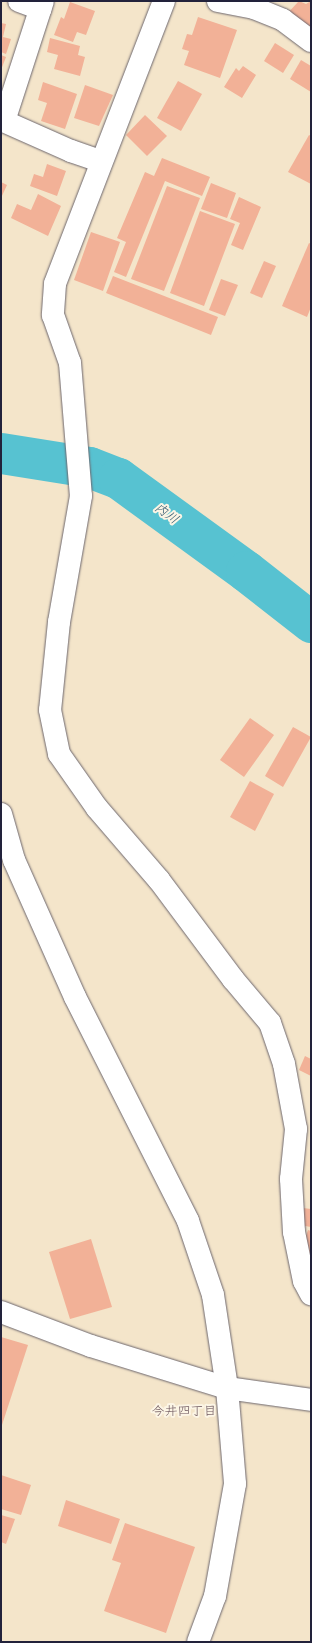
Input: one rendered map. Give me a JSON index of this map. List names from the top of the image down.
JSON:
{
  "districts": ["今井四丁目"],
  "water": ["内川"]
}
